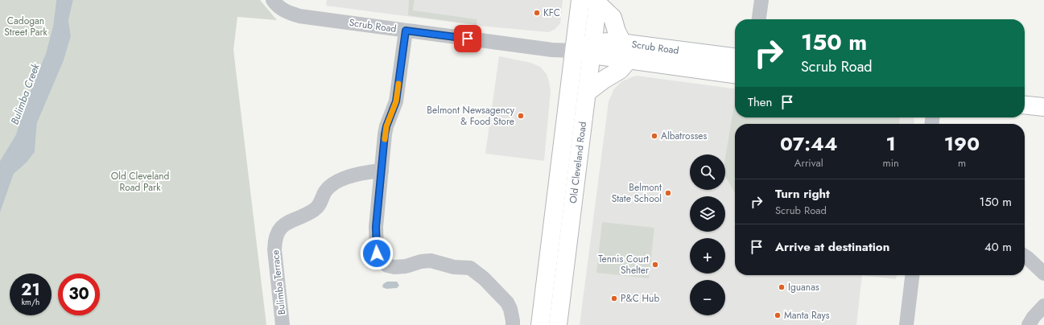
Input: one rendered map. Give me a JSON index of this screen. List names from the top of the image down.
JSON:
{
  "streets": {
    "main road": ["Scrub Road", "Old Cleveland Road"],
    "street": ["Bulimba Terrace"]
  },
  "crossings": [
    ["Scrub Road", "Old Cleveland Road"]
  ],
  "water": ["Bulimba Creek"],
  "parks": ["Cadogan Street Park", "Old Cleveland Road Park"],
  "places": [
    "KFC",
    "Belmont Newsagency & Food Store",
    "Albatrosses",
    "Belmont State School",
    "Tennis Court Shelter",
    "Iguanas",
    "P&C Hub",
    "Manta Rays"
  ],
  "page": {
    "turn": ["150 m", "Scrub Road"],
    "then": "Then",
    "eta": [
      "07:44",
      "Arrival",
      "1",
      "min",
      "190",
      "m"
    ],
    "map_buttons": ["+", "−"],
    "list": [
      {
        "name": "Turn right",
        "note": "Scrub Road",
        "value": "150 m"
      },
      {
        "name": "Arrive at destination",
        "value": "40 m"
      }
    ],
    "speed": "21 km/h",
    "limit": "30"
  }
}
